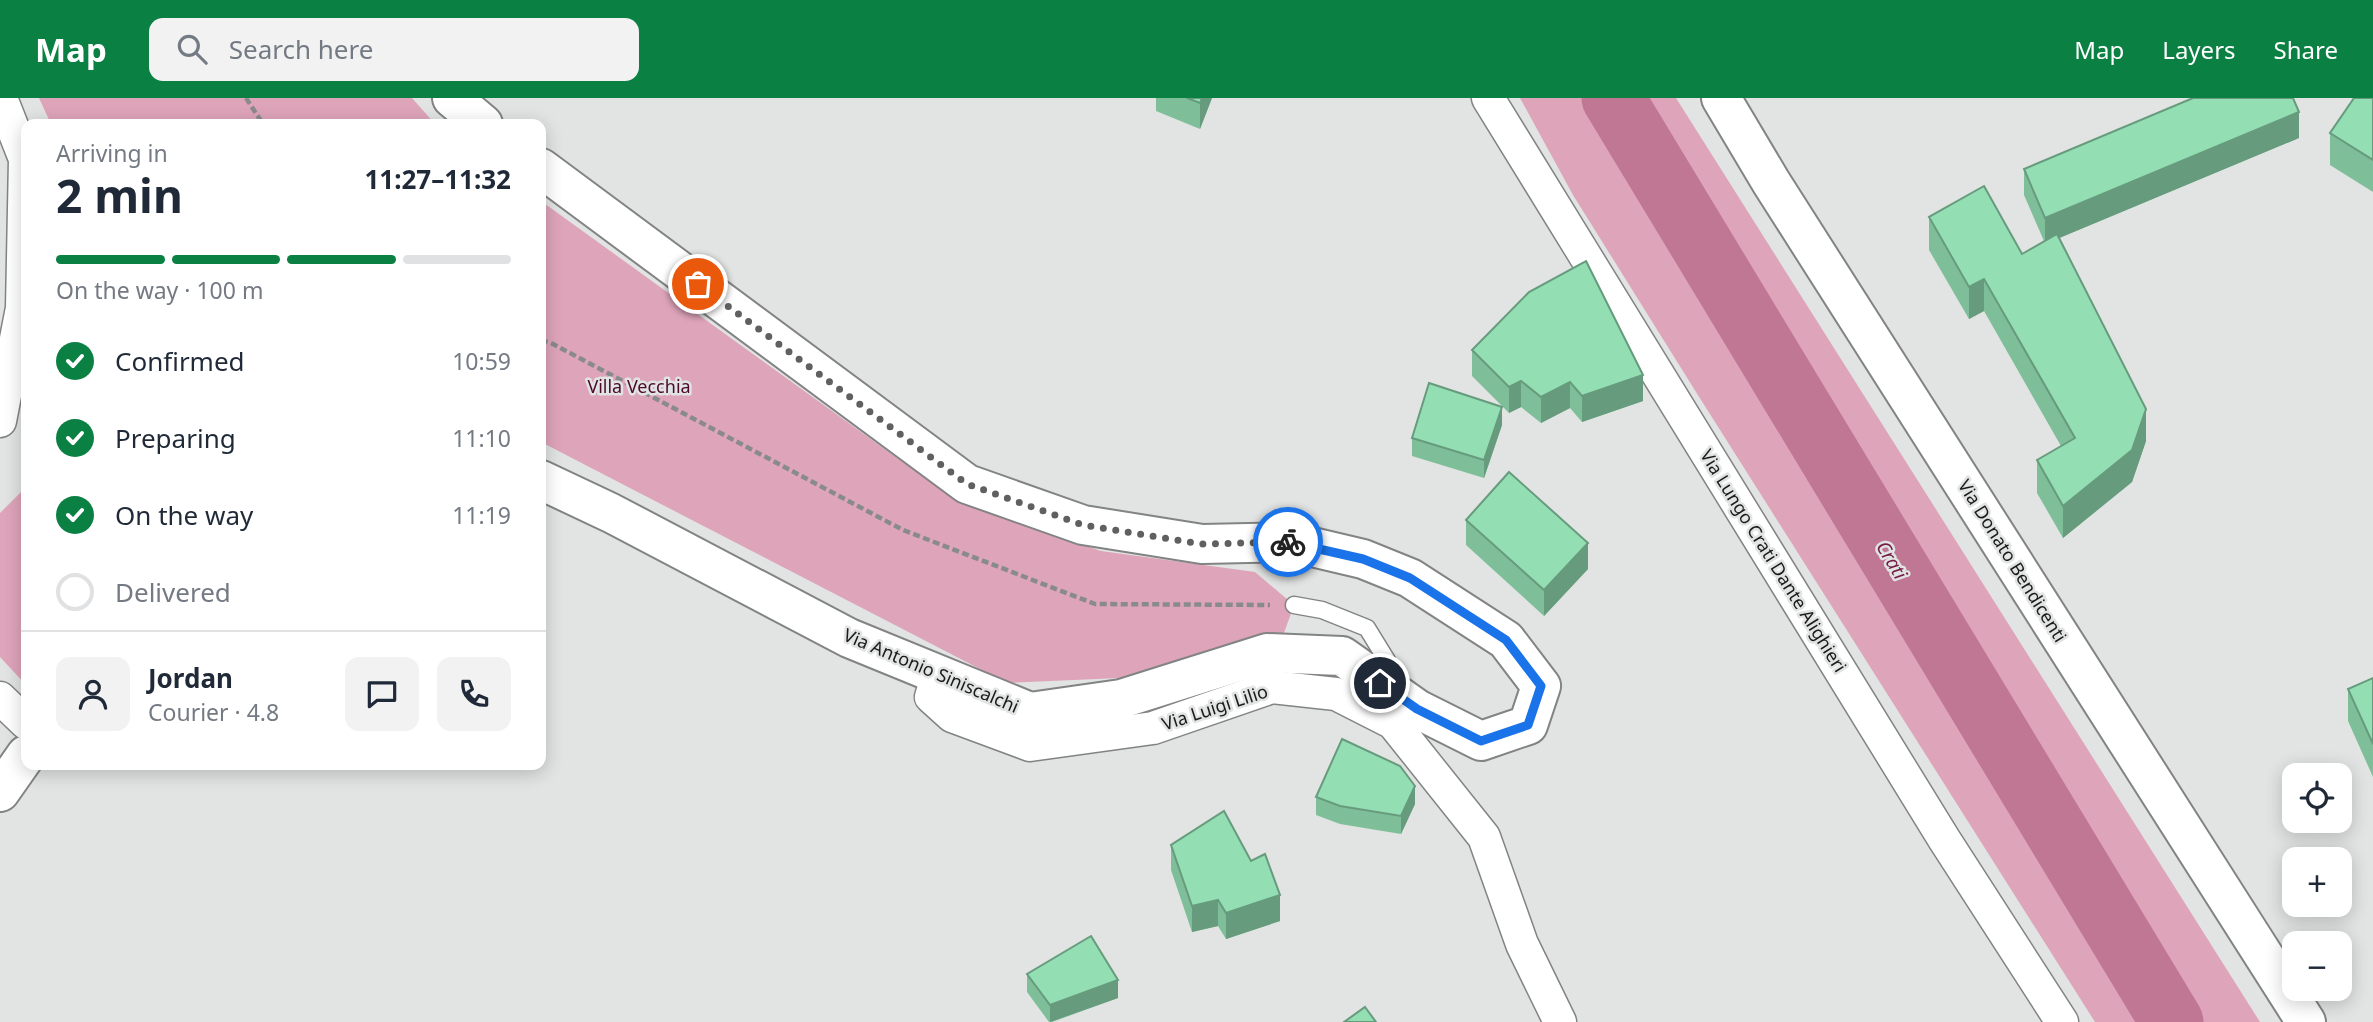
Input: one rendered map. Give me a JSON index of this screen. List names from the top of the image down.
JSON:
{
  "streets": {
    "street": [
      "Via Lungo Crati Dante Alighieri",
      "Via Donato Bendicenti",
      "Via Antonio Siniscalchi",
      "Via Luigi Lilio"
    ]
  },
  "crossings": [
    ["Via Antonio Siniscalchi", "Via Luigi Lilio"]
  ],
  "water": ["Crati"],
  "parks": ["Villa Vecchia"],
  "page": {
    "header": "Map",
    "search": "Search here",
    "nav": ["Map", "Layers", "Share"],
    "heading": ["2 min", "Arriving in", "11:27–11:32"],
    "panel": ["Jordan", "Courier · 4.8"],
    "bar": "On the way · 100 m",
    "list": [
      ["Confirmed", "10:59"],
      ["Preparing", "11:10"],
      ["On the way", "11:19"],
      "Delivered"
    ],
    "map_buttons": ["+", "−"]
  }
}
